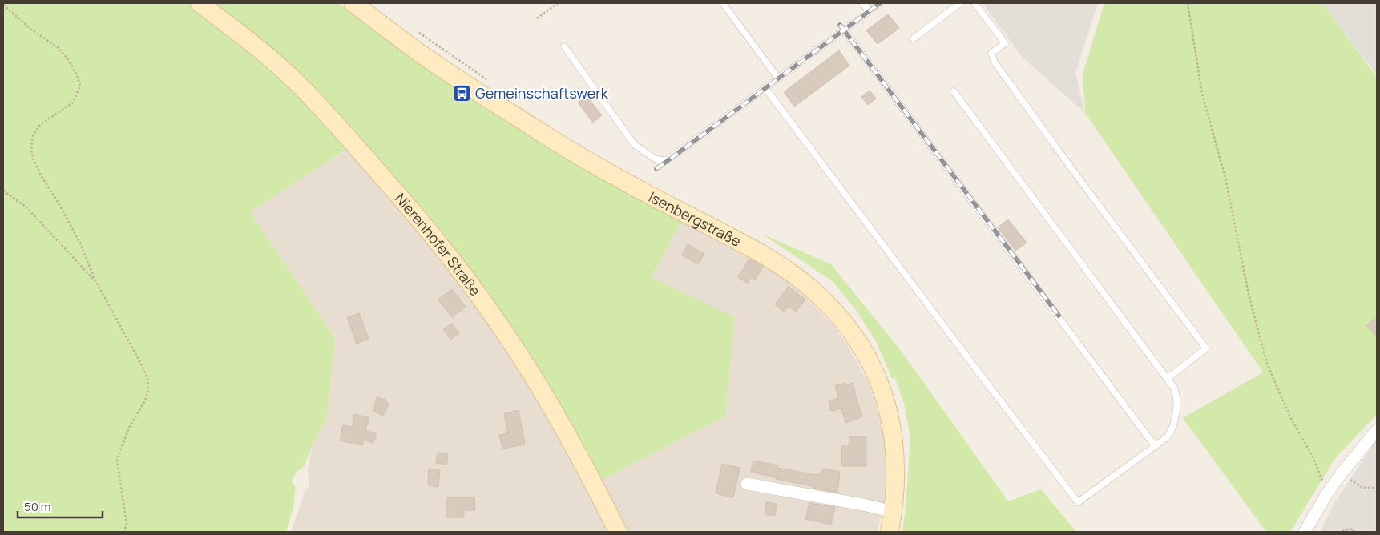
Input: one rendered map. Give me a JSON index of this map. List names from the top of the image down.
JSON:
{
  "streets": {
    "main road": ["Isenbergstraße", "Nierenhofer Straße"]
  },
  "places": {
    "bus stop": ["Gemeinschaftswerk"]
  },
  "scale_bar": "50 m"
}
